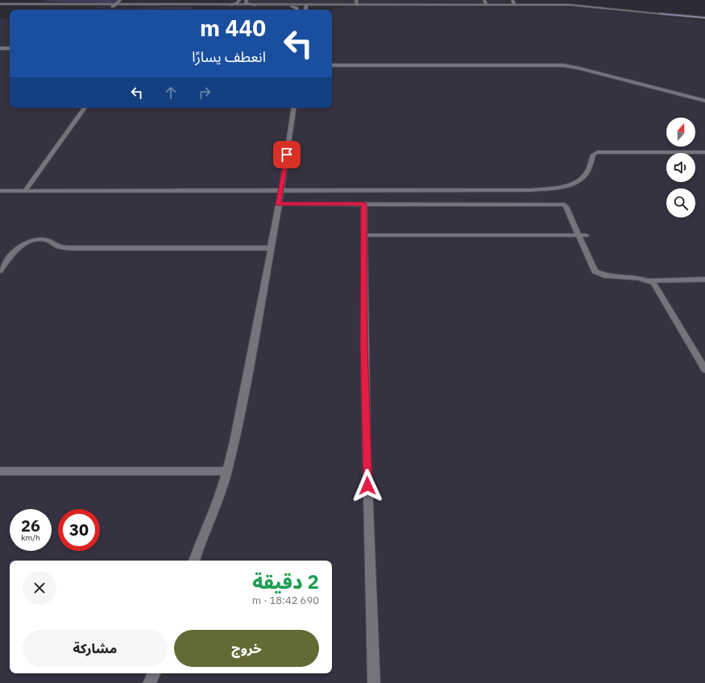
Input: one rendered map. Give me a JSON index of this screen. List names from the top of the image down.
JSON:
{
  "north": "top",
  "page": {
    "turn": ["440 m", "انعطف يسارًا"],
    "speed": "26 km/h",
    "limit": "30",
    "heading": ["2 دقيقة", "690 m · 18:42"],
    "buttons": ["خروج", "مشاركة"]
  }
}
